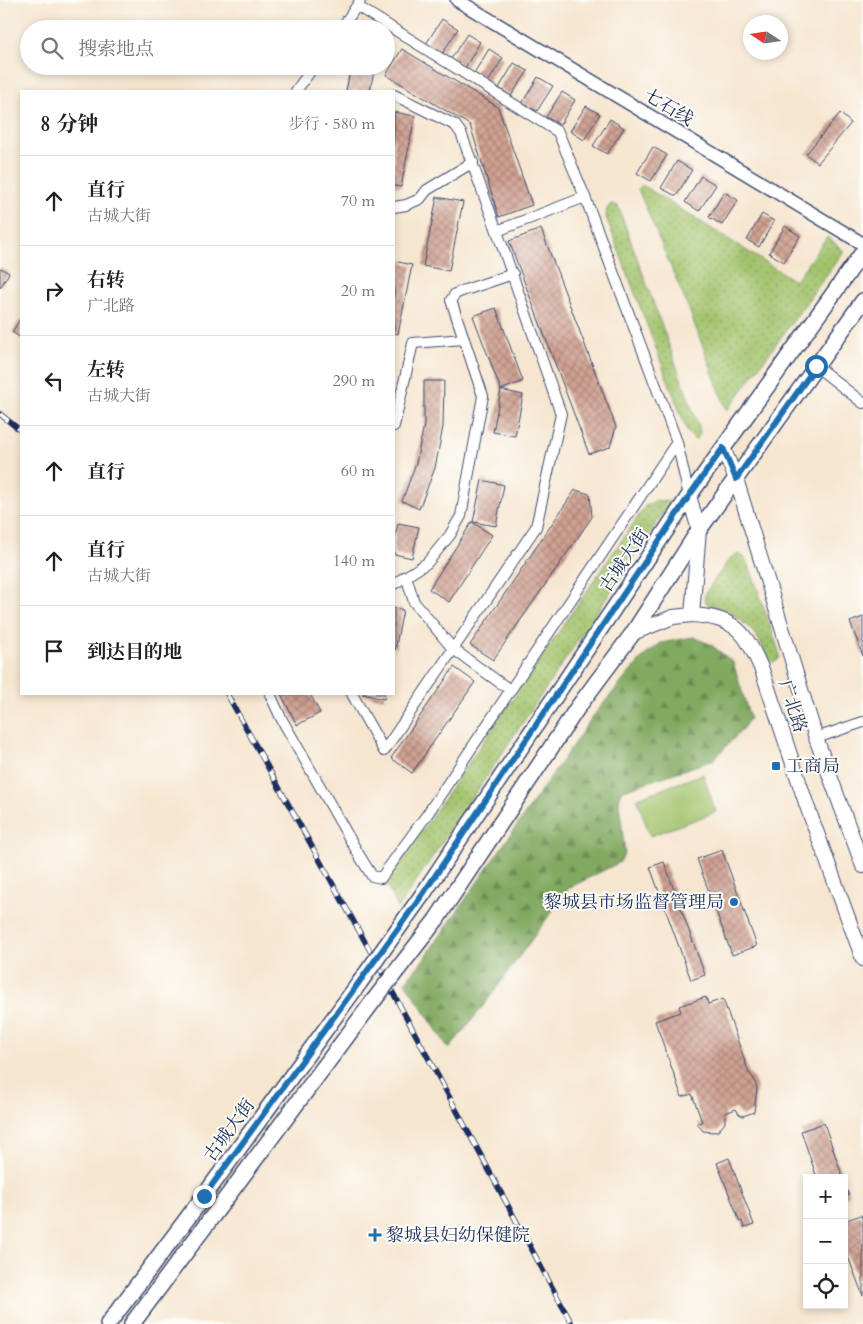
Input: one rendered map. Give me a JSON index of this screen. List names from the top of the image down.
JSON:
{
  "streets": {
    "main road": ["古城大街", "广北路"],
    "street": ["七石线"]
  },
  "crossings": [
    ["古城大街", "广北路"]
  ],
  "places": {
    "transit": ["工商局"],
    "other": ["黎城县市场监督管理局"],
    "health": ["黎城县妇幼保健院"]
  },
  "north": "left",
  "page": {
    "search": "搜索地点",
    "heading": ["8 分钟", "步行 · 580 m"],
    "list": [
      ["直行", "古城大街", "70 m"],
      ["右转", "广北路", "20 m"],
      ["左转", "古城大街", "290 m"],
      ["直行", "60 m"],
      ["直行", "古城大街", "140 m"],
      "到达目的地"
    ],
    "map_buttons": ["+", "−"]
  }
}
